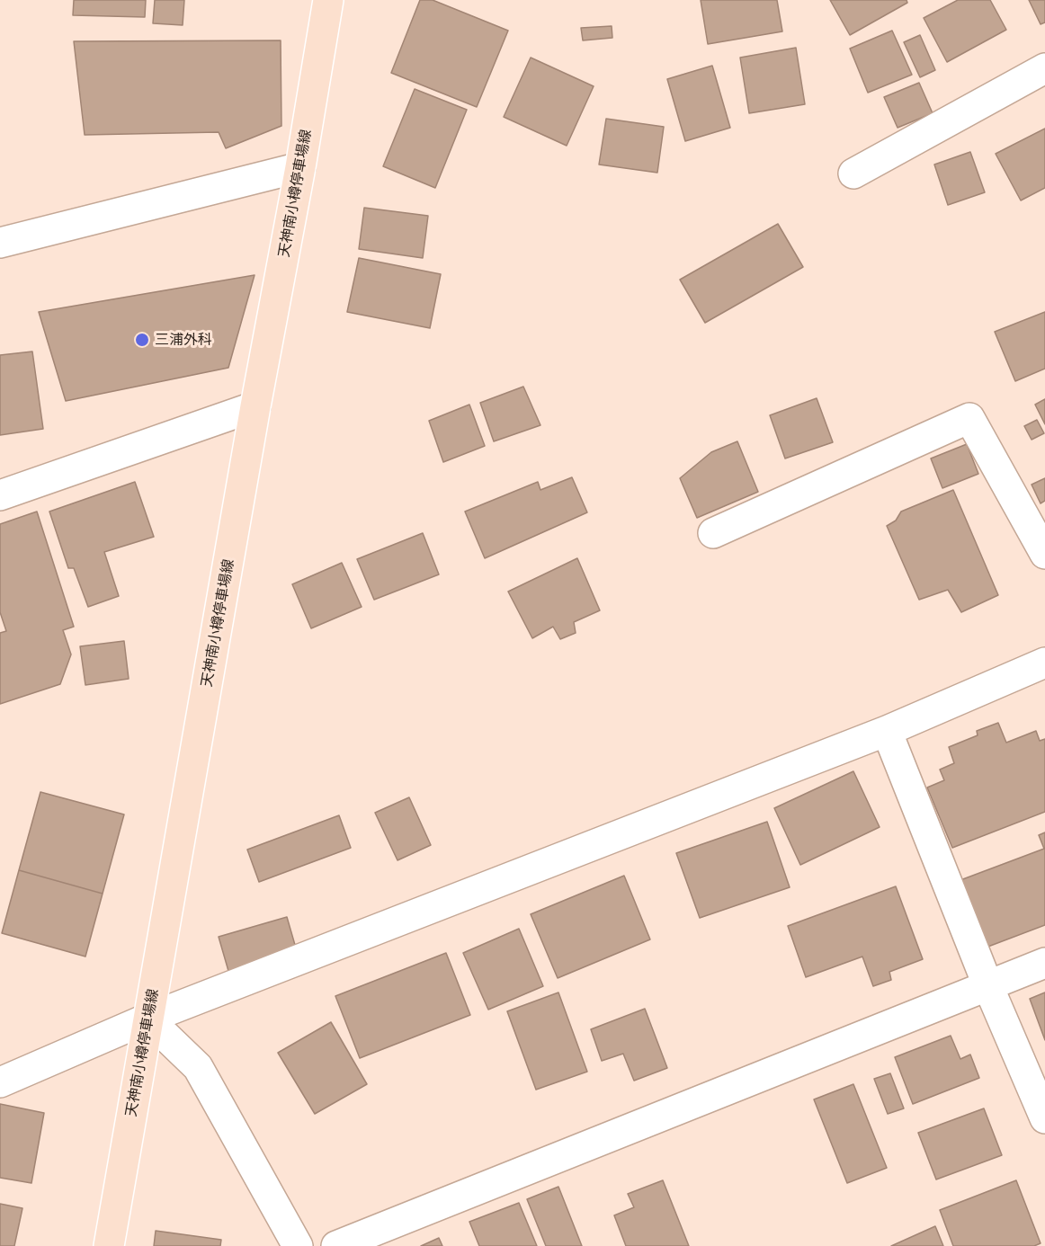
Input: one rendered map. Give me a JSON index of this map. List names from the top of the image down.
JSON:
{
  "streets": {
    "main road": ["天神南小樽停車場線"]
  },
  "places": ["三浦外科"]
}
